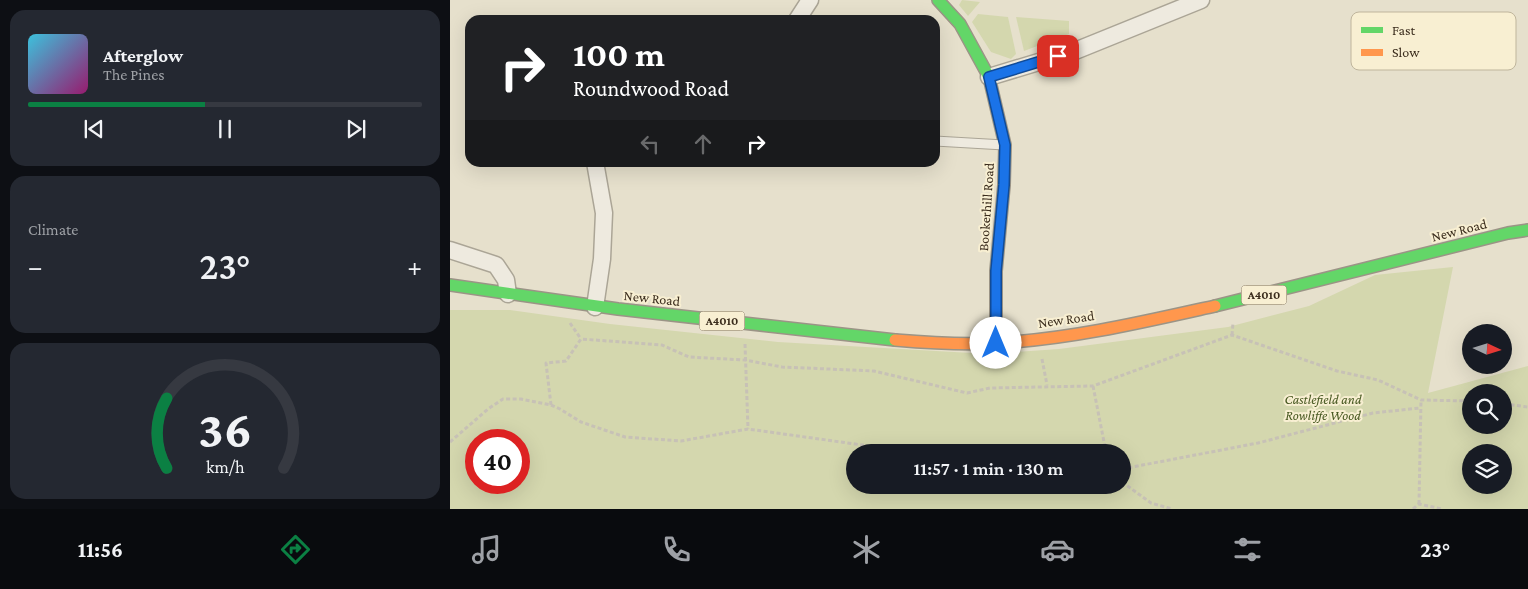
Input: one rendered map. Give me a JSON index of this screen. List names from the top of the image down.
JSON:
{
  "streets": {
    "main road": ["Bookerhill Road", "New Road", "A4010"]
  },
  "crossings": [
    ["Bookerhill Road", "New Road"]
  ],
  "parks": ["Castlefield and Rowliffe Wood"],
  "legend": ["Fast", "Slow"],
  "north": "right",
  "page": {
    "turn": ["100 m", "Roundwood Road"],
    "song": ["Afterglow", "The Pines"],
    "tile": "Climate",
    "heat": ["−", "23°", "+"],
    "limit": "40",
    "trip": "11:57 · 1 min · 130 m",
    "tabs": ["11:56", "23°"],
    "gauge": ["36", "km/h"]
  }
}
